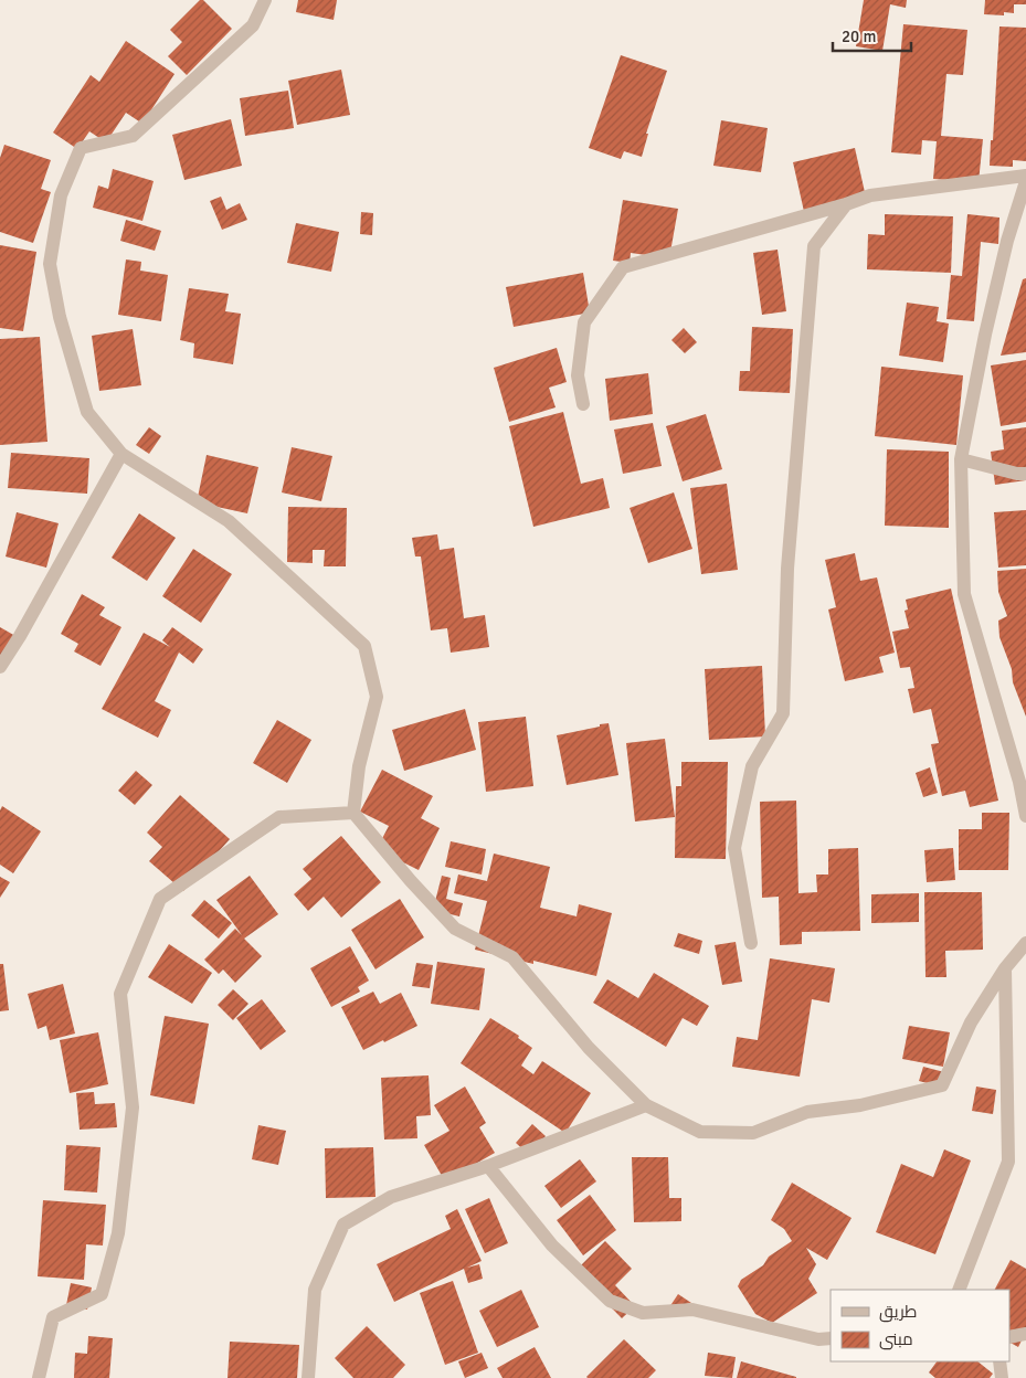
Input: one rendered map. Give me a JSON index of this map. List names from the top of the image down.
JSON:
{
  "legend": ["طريق", "مبنى"],
  "scale_bar": "20 m"
}
